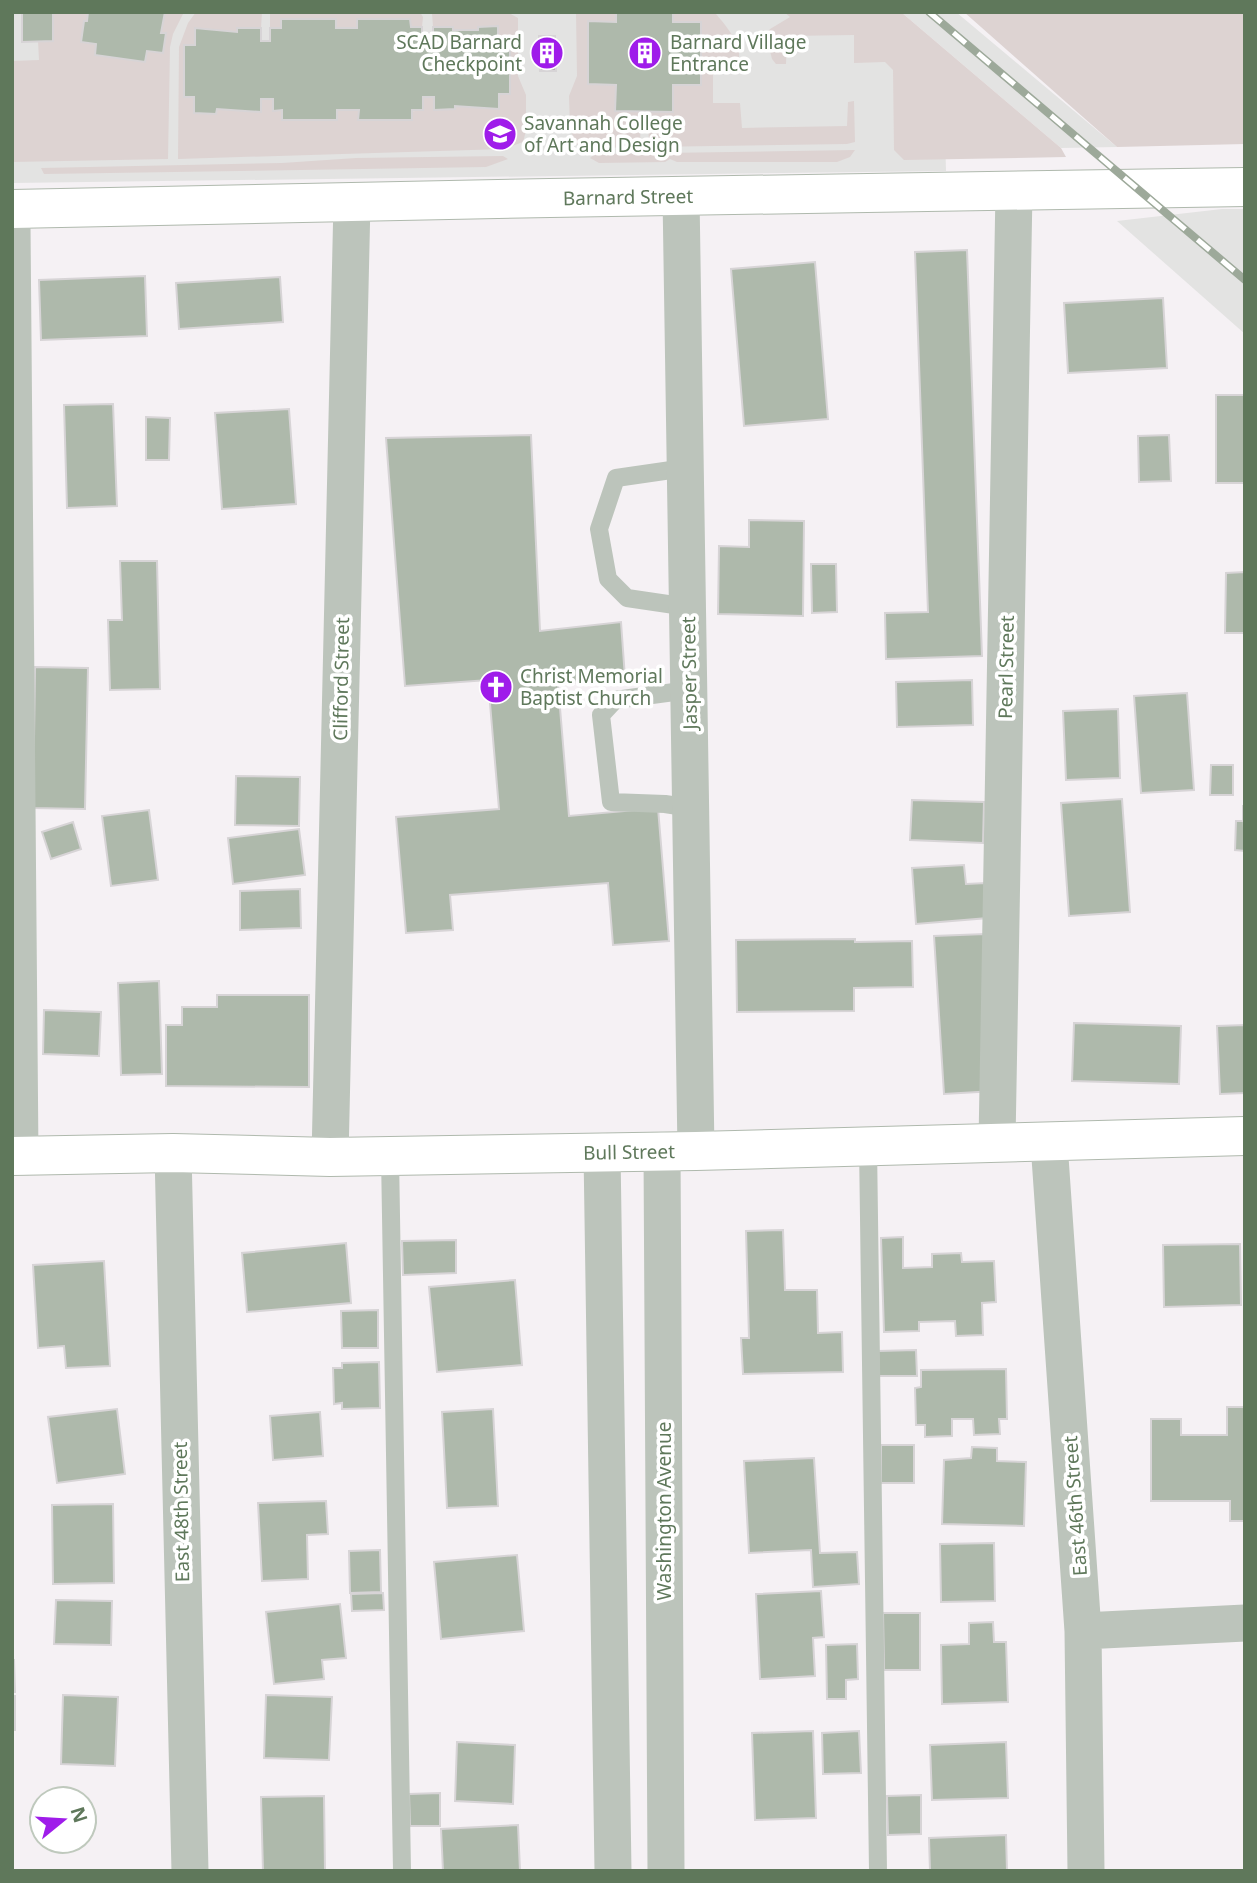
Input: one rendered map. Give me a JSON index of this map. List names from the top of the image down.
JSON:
{
  "streets": {
    "street": [
      "Barnard Street",
      "Pearl Street",
      "Jasper Street",
      "Clifford Street",
      "Bull Street",
      "East 46th Street",
      "Washington Avenue",
      "East 48th Street"
    ]
  },
  "crossings": [
    ["Barnard Street", "Pearl Street"],
    ["Barnard Street", "Jasper Street"],
    ["Barnard Street", "Clifford Street"],
    ["Pearl Street", "Bull Street"],
    ["Jasper Street", "Bull Street"],
    ["Jasper Street", "Washington Avenue"],
    ["Clifford Street", "Bull Street"],
    ["Bull Street", "East 46th Street"],
    ["Bull Street", "Washington Avenue"],
    ["Bull Street", "East 48th Street"]
  ],
  "places": {
    "building": ["SCAD Barnard Checkpoint", "Barnard Village Entrance"],
    "school or university": ["Savannah College of Art and Design"],
    "church": ["Christ Memorial Baptist Church"]
  },
  "north": "right"
}
